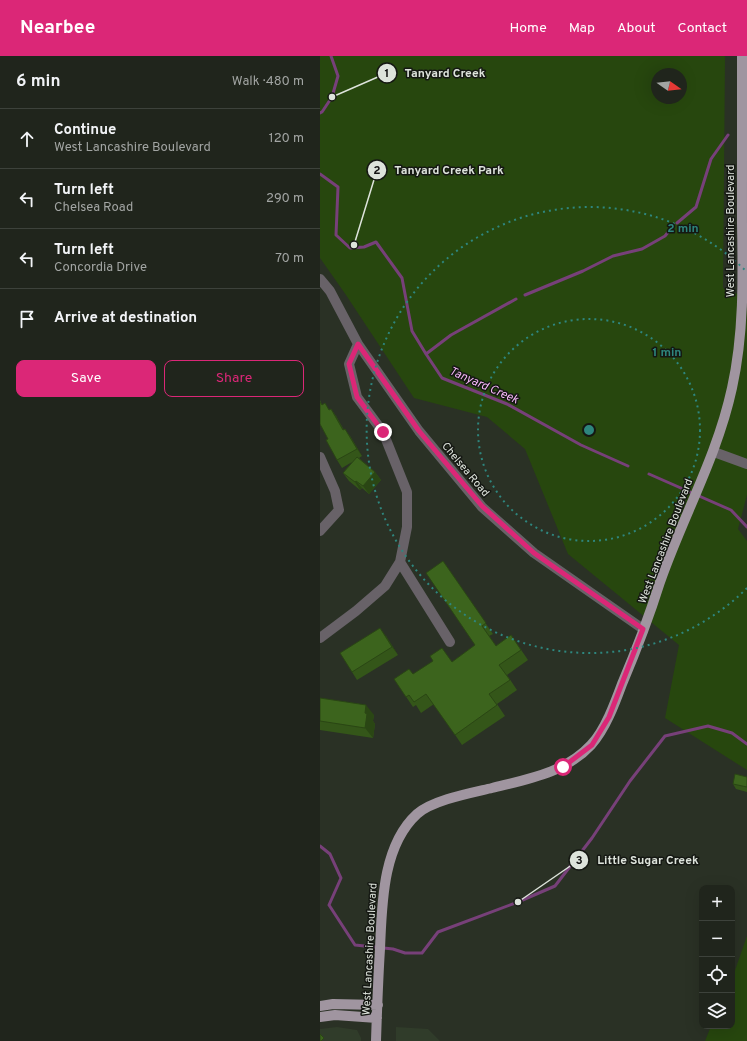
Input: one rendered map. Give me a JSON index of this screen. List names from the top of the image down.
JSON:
{
  "streets": {
    "main road": ["West Lancashire Boulevard"],
    "street": ["Chelsea Road"]
  },
  "crossings": [
    ["West Lancashire Boulevard", "Chelsea Road"]
  ],
  "water": ["Tanyard Creek"],
  "places": ["Tanyard Creek", "Tanyard Creek Park", "Little Sugar Creek"],
  "north": "right",
  "page": {
    "header": "Nearbee",
    "nav": [
      "Home",
      "Map",
      "About",
      "Contact"
    ],
    "heading": ["6 min", "Walk · 480 m"],
    "list": [
      ["Continue", "West Lancashire Boulevard", "120 m"],
      ["Turn left", "Chelsea Road", "290 m"],
      ["Turn left", "Concordia Drive", "70 m"],
      "Arrive at destination"
    ],
    "buttons": ["Save", "Share"],
    "map_buttons": ["+", "−"]
  },
  "rings": ["2 min", "1 min"]
}
